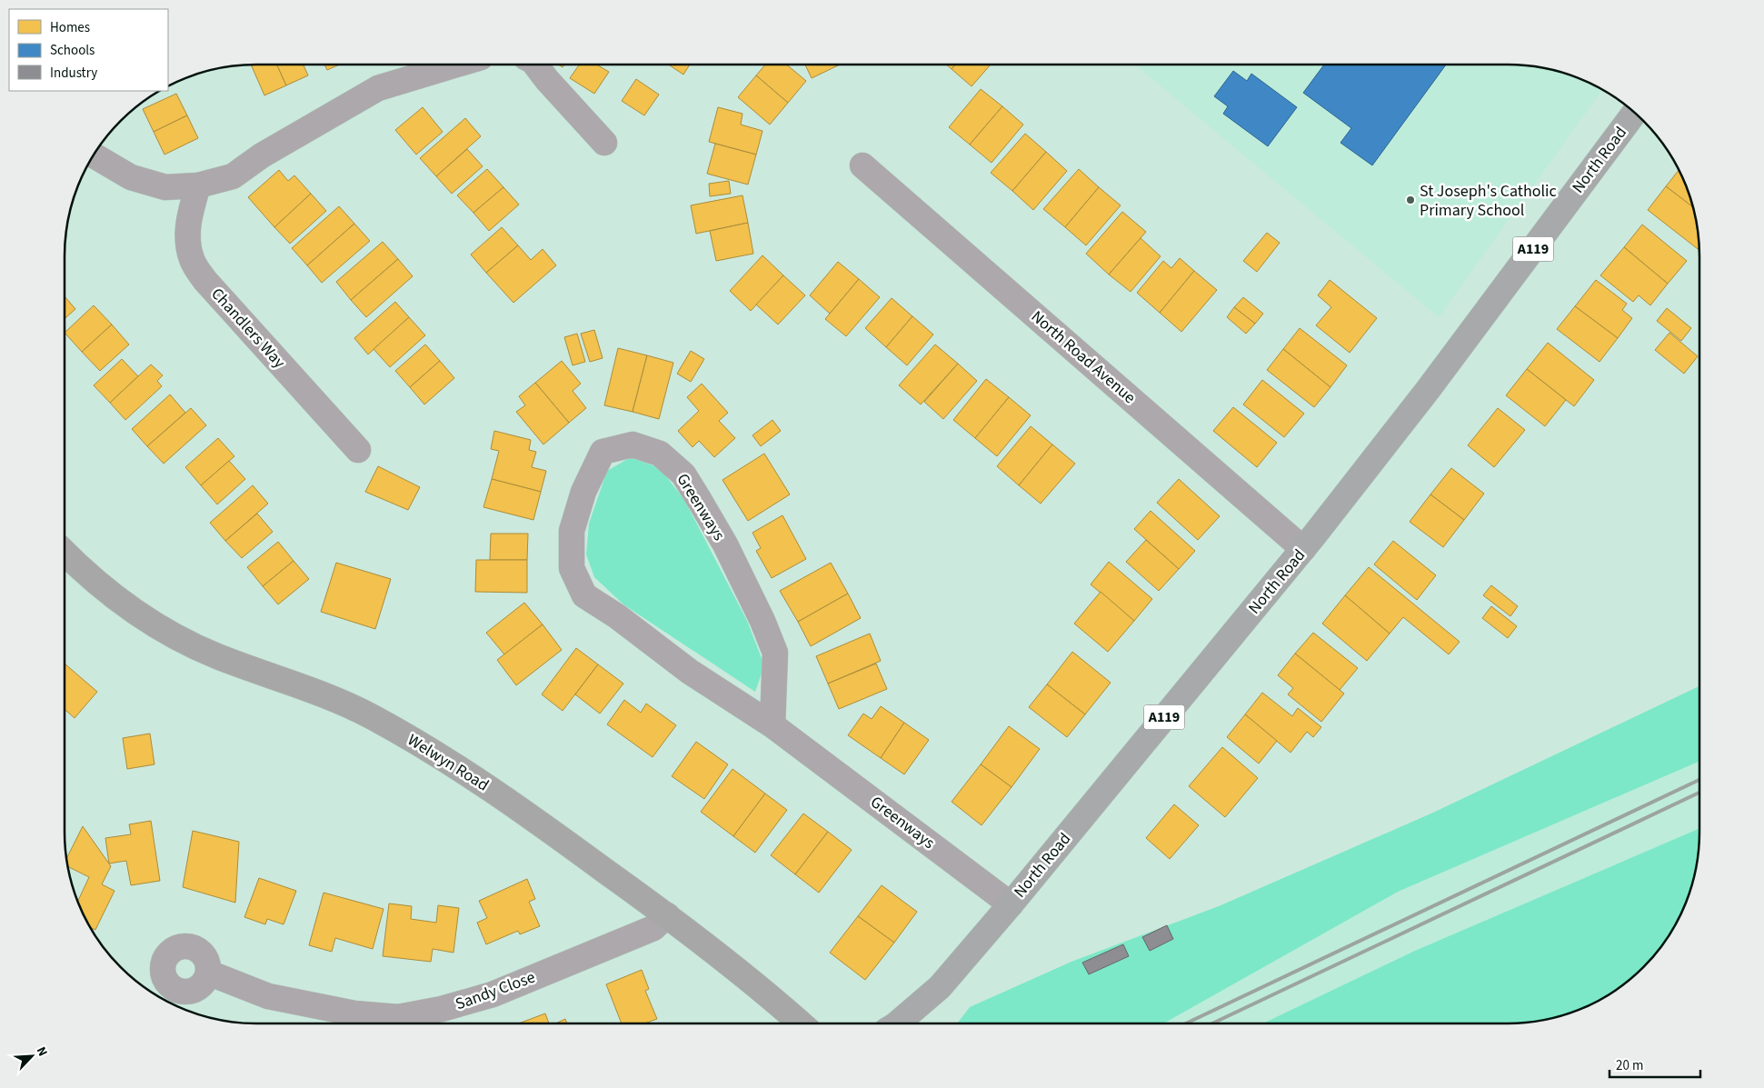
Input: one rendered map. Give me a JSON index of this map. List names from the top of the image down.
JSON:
{
  "streets": {
    "main road": ["North Road", "A119", "Welwyn Road"],
    "street": [
      "Chandlers Way",
      "North Road Avenue",
      "Greenways",
      "Sandy Close"
    ]
  },
  "crossings": [
    ["North Road", "North Road Avenue"],
    ["North Road", "Greenways"],
    ["Welwyn Road", "Sandy Close"]
  ],
  "places": ["St Joseph's Catholic Primary School"],
  "legend": ["Homes", "Schools", "Industry"],
  "scale_bar": "20 m",
  "north": "top right"
}
